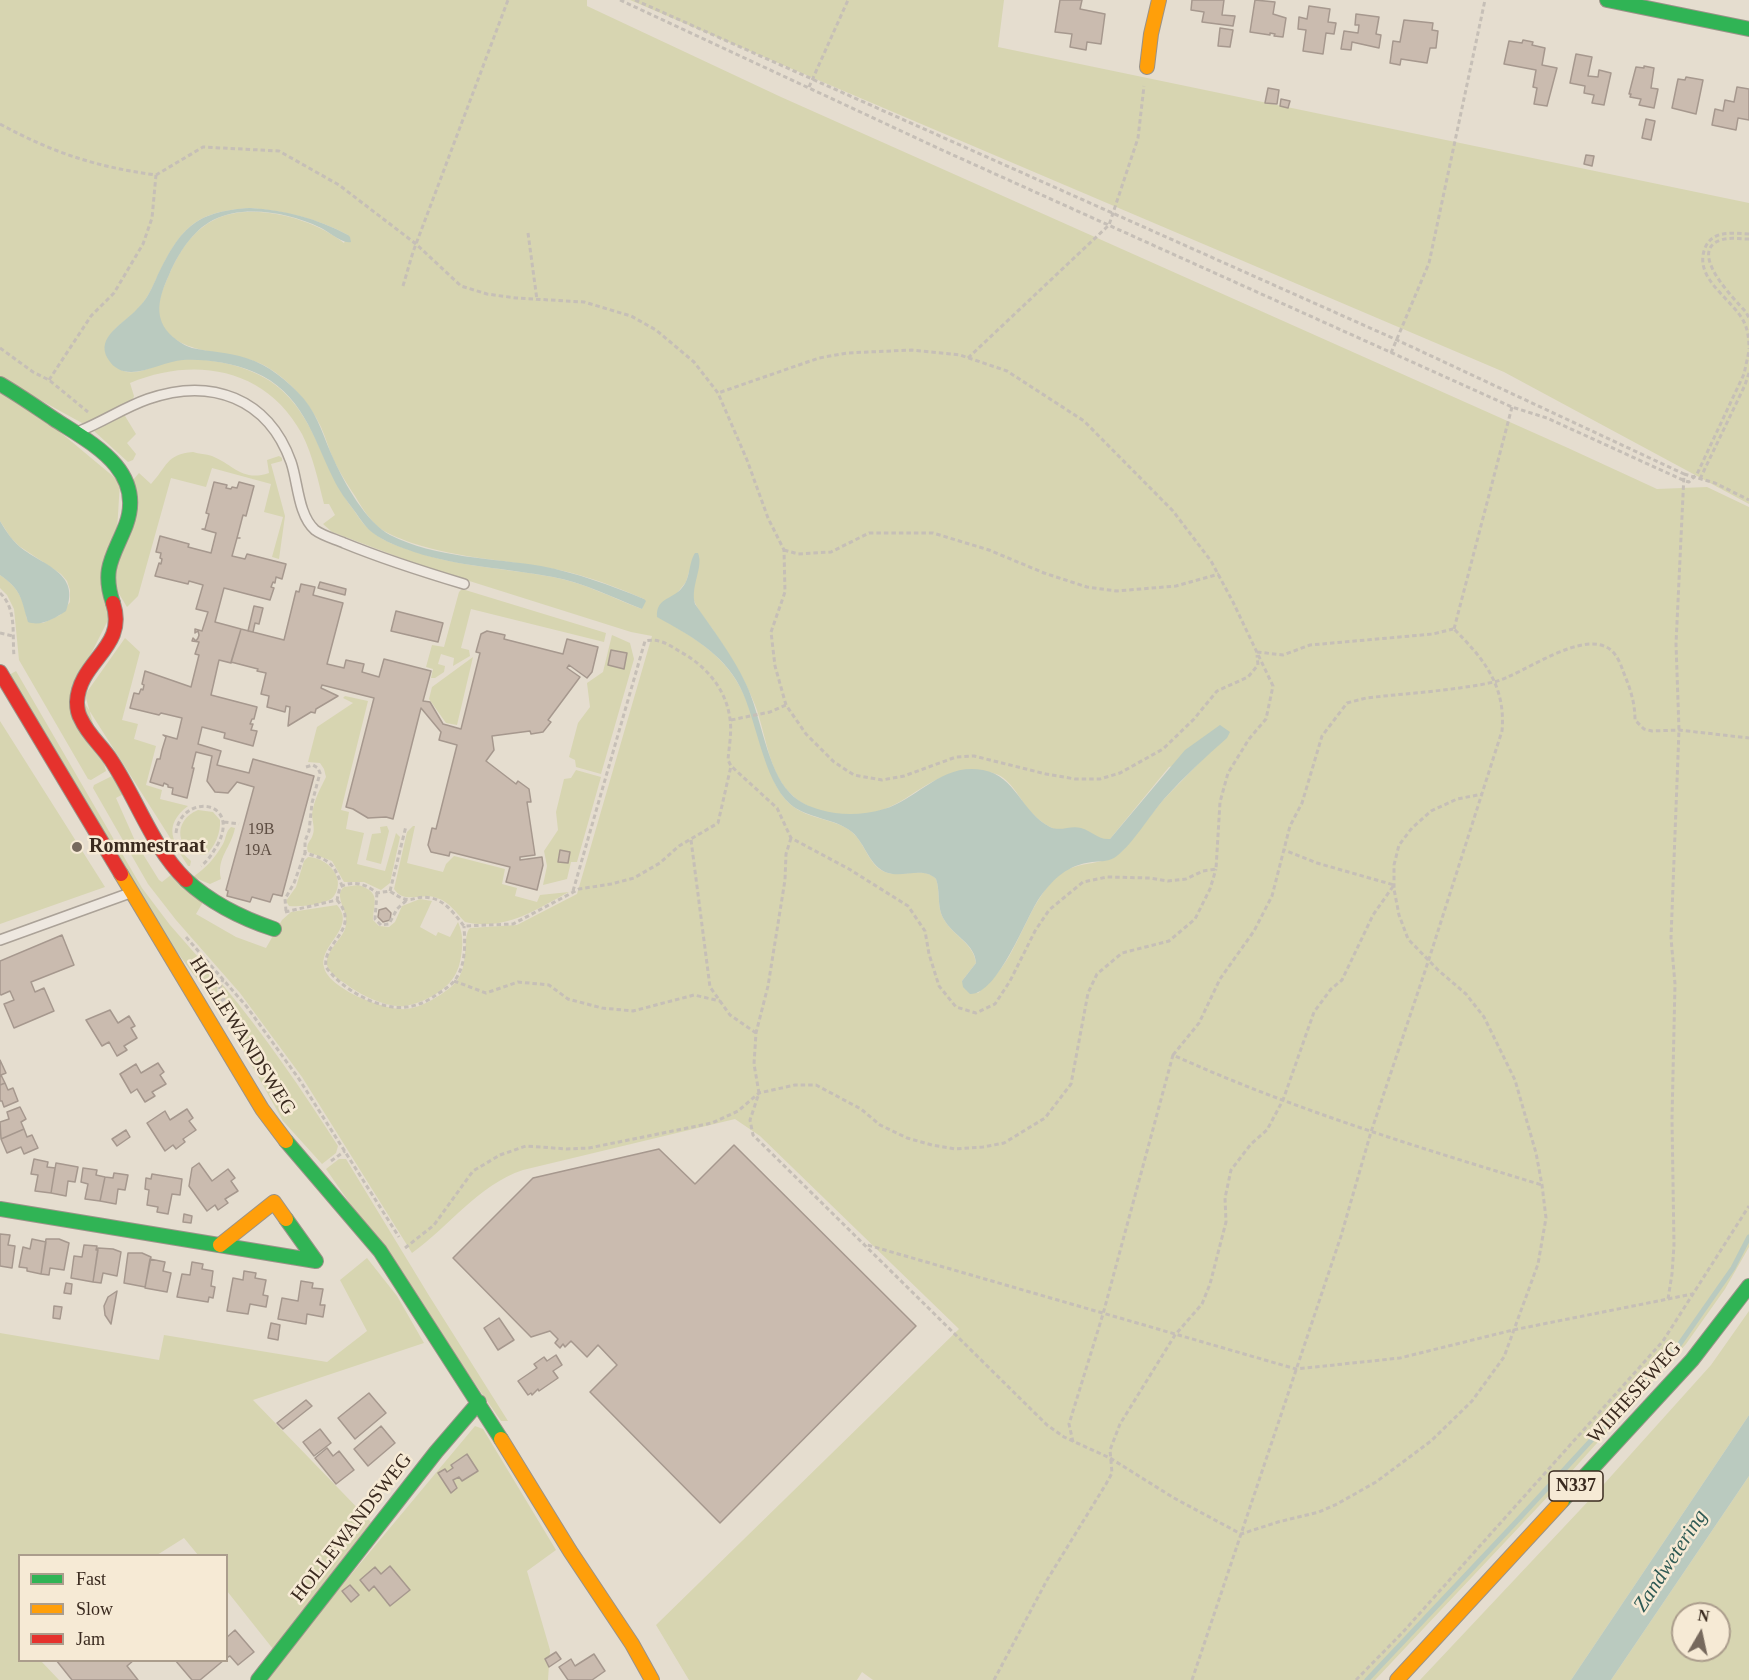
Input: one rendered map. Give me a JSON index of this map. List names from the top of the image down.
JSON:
{
  "streets": {
    "street": ["HOLLEWANDSWEG", "WIJHESEWEG", "N337"]
  },
  "water": ["Zandwetering"],
  "places": ["Rommestraat"],
  "house_numbers": ["19B", "19A"],
  "legend": ["Fast", "Slow", "Jam"],
  "north": "top"
}
